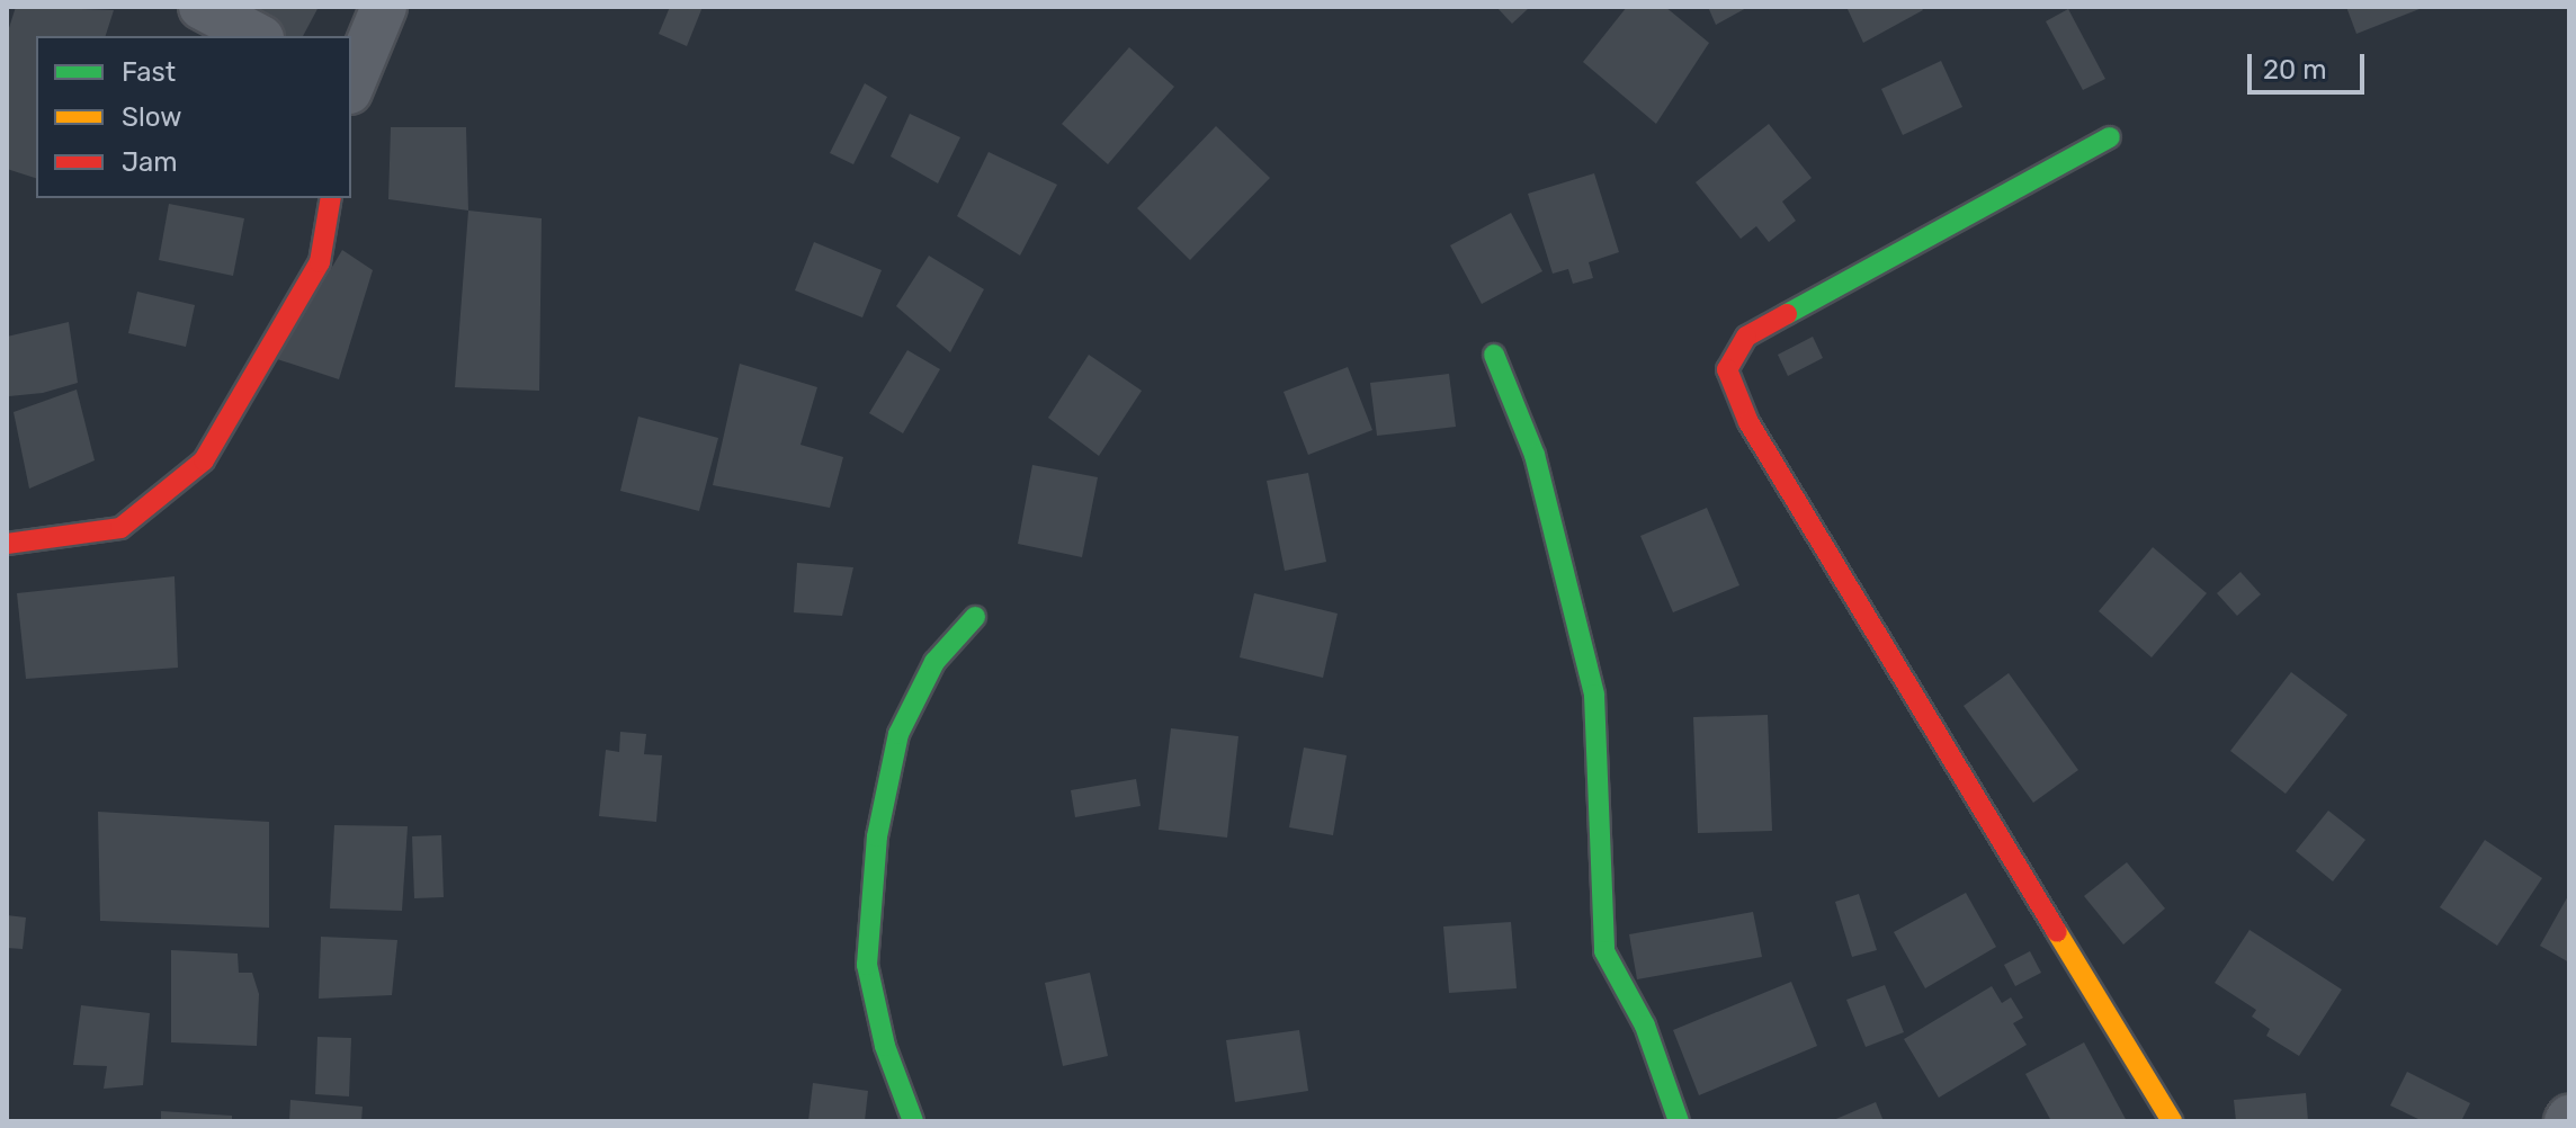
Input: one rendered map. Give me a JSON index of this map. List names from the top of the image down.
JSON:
{
  "legend": ["Fast", "Slow", "Jam"],
  "scale_bar": "20 m"
}
